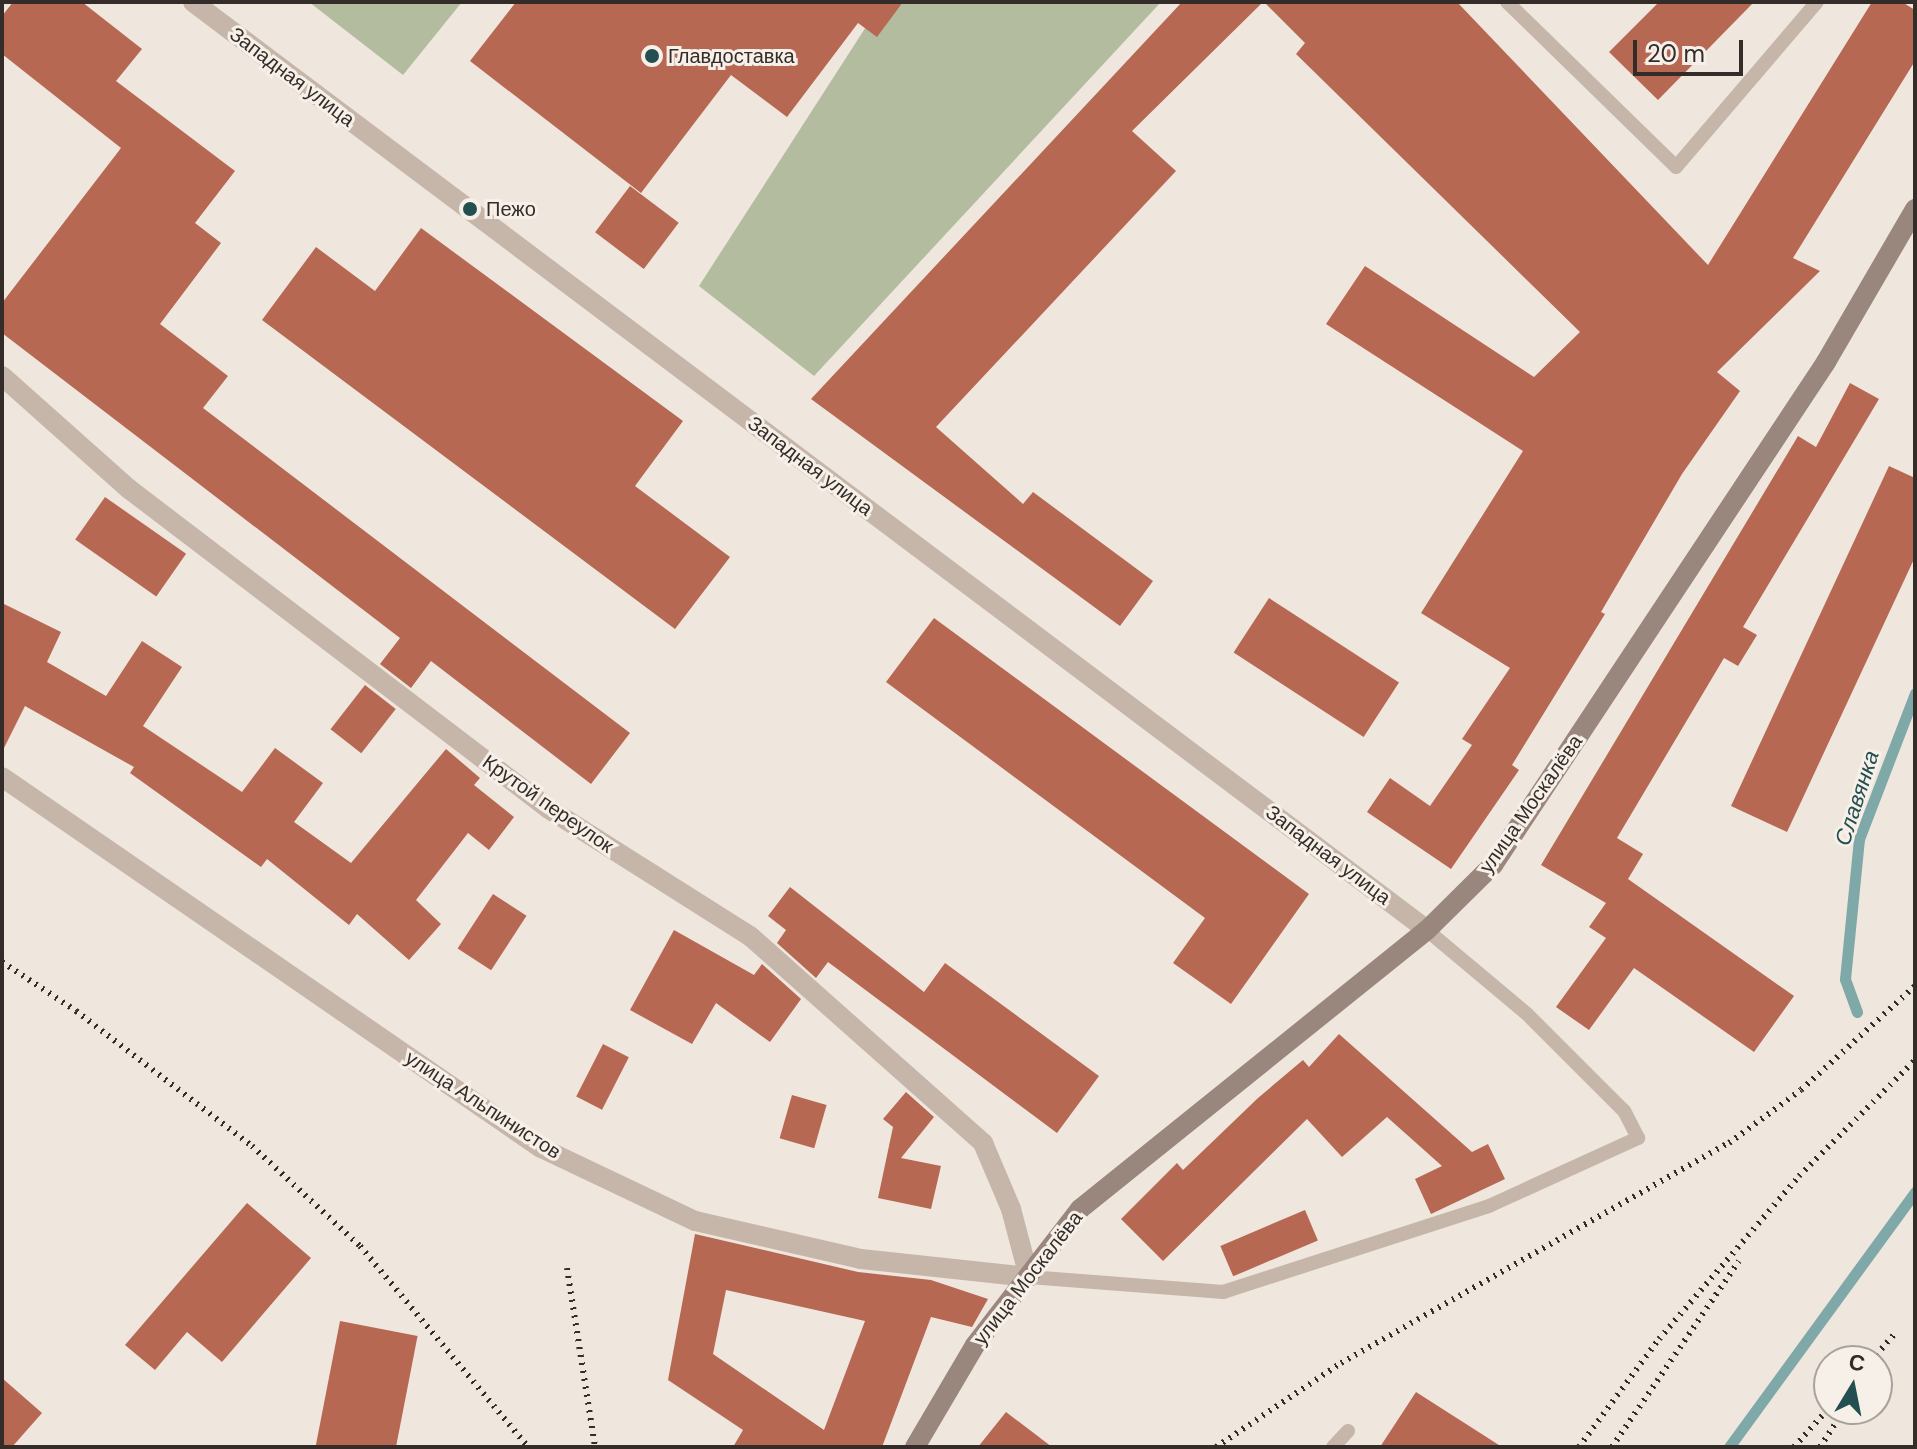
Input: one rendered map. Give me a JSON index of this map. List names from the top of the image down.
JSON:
{
  "streets": {
    "street": [
      "Западная улица",
      "Крутой переулок",
      "улица Москалёва",
      "улица Альпинистов"
    ]
  },
  "crossings": [
    ["Западная улица", "улица Москалёва"],
    ["Крутой переулок", "улица Москалёва"],
    ["Крутой переулок", "улица Альпинистов"],
    ["улица Москалёва", "улица Альпинистов"]
  ],
  "water": ["Славянка"],
  "places": ["Главдоставка", "Пежо"],
  "scale_bar": "20 m",
  "north": "top"
}
